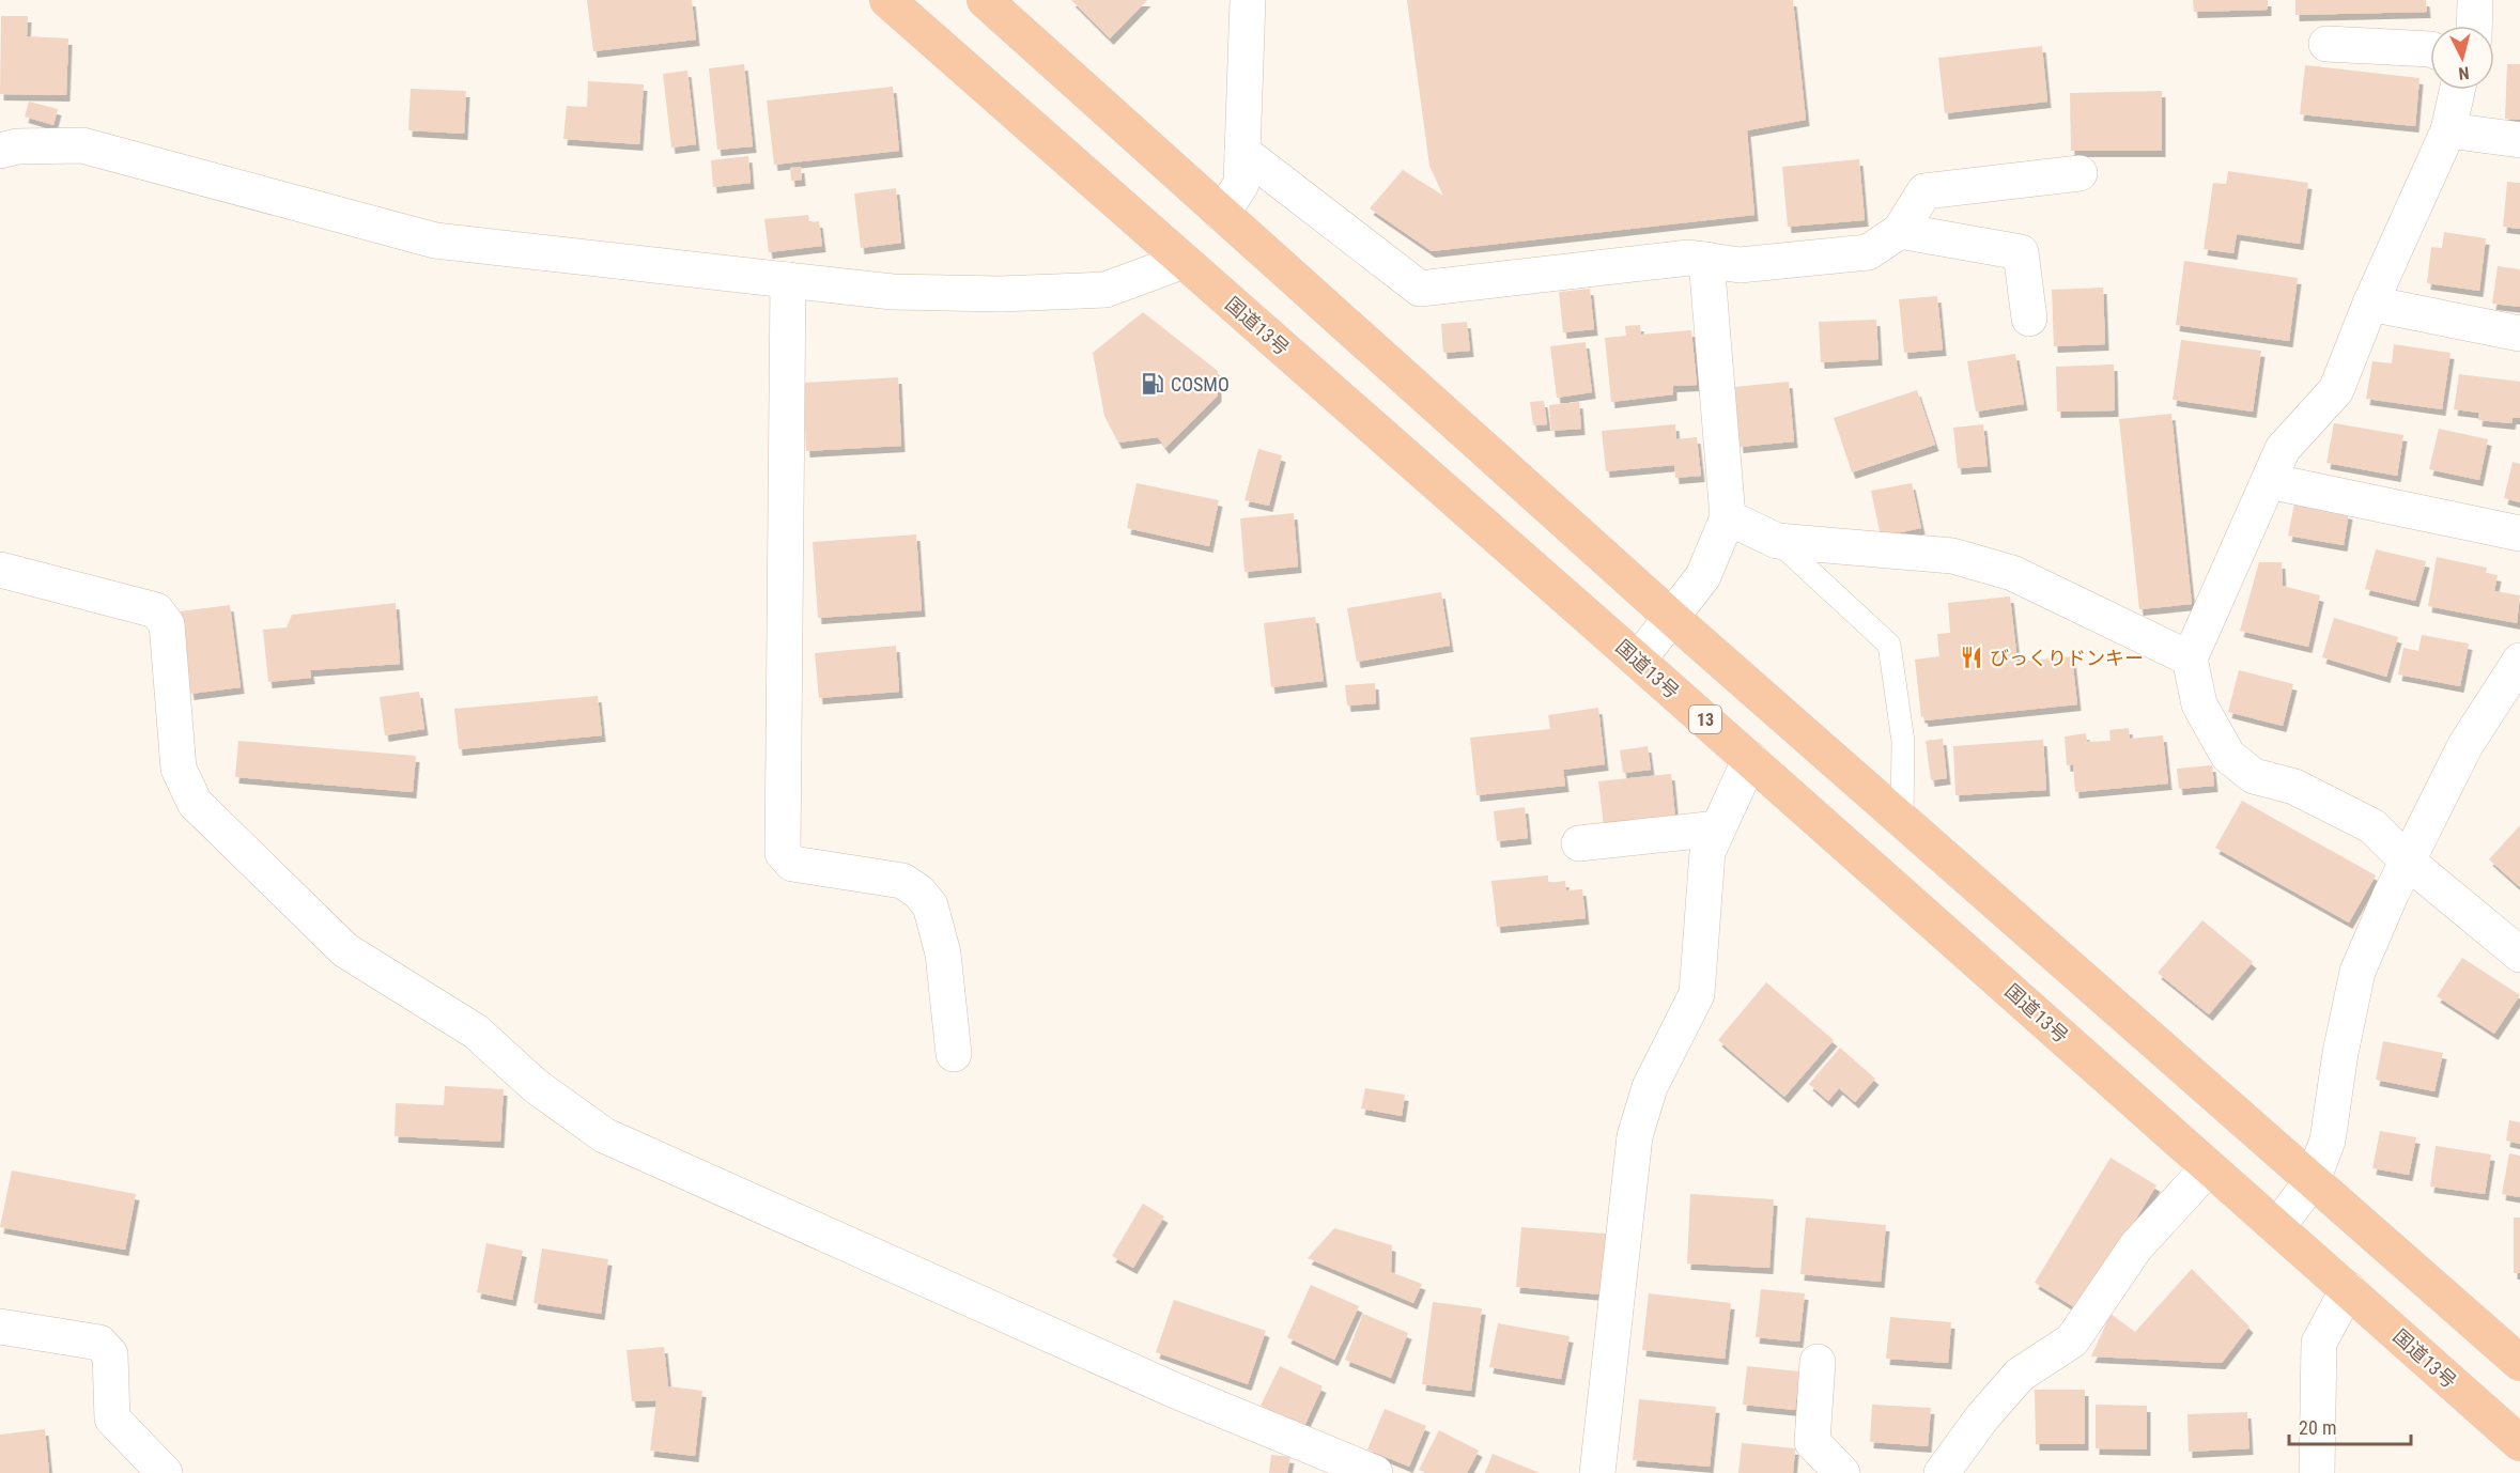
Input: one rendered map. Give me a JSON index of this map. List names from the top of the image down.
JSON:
{
  "streets": {
    "highway": ["国道13号", "13"]
  },
  "places": {
    "fuel station": ["COSMO"],
    "restaurant": ["びっくりドンキー"]
  },
  "scale_bar": "20 m",
  "north": "bottom"
}
